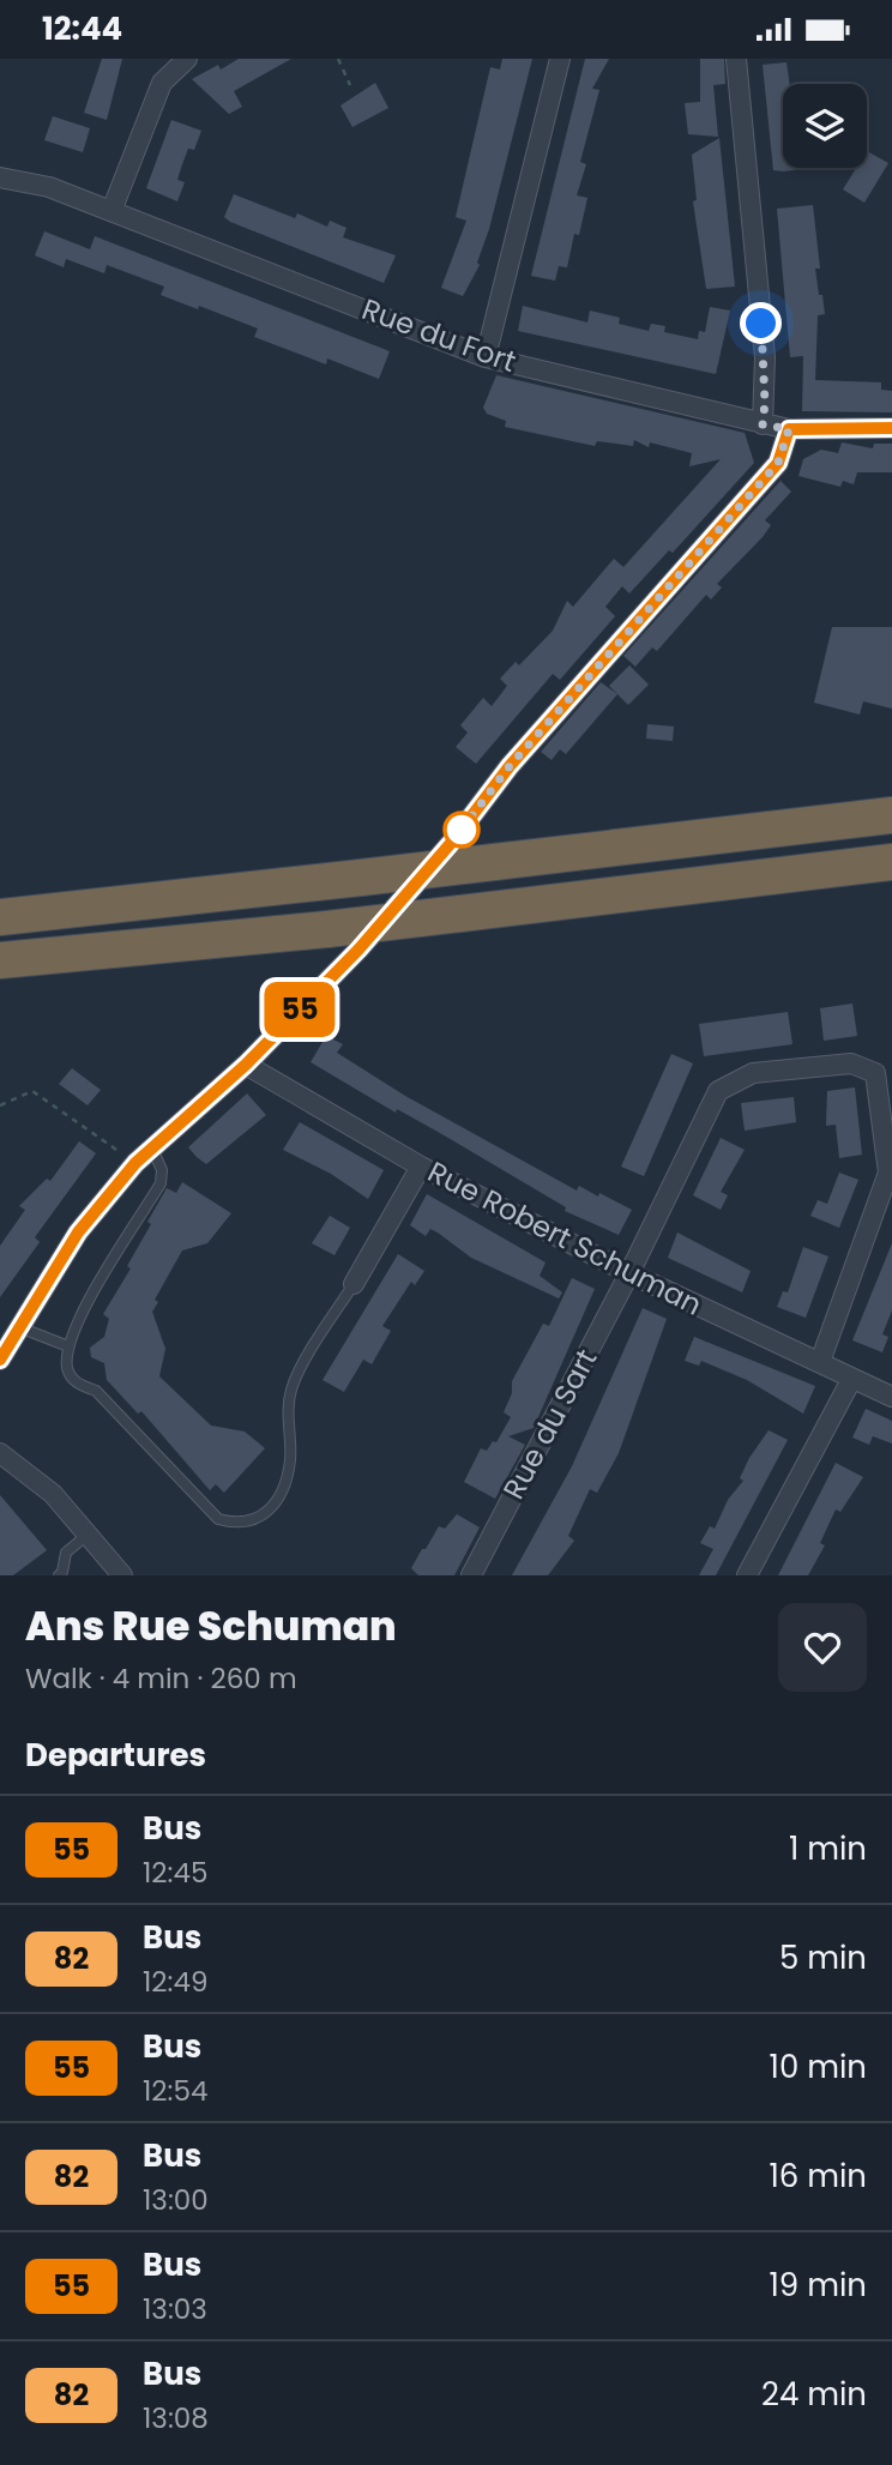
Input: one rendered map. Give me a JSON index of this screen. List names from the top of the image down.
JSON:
{
  "streets": {
    "street": ["Rue du Fort", "Rue Robert Schuman", "Rue du Sart"]
  },
  "crossings": [
    ["Rue Robert Schuman", "Rue du Sart"]
  ],
  "lines": ["bus line 55"],
  "page": {
    "status": "12:44",
    "on_map": "55",
    "heading": [
      ["Ans Rue Schuman", "Walk · 4 min · 260 m"],
      "Departures"
    ],
    "list": [
      {
        "mark": "55",
        "name": "Bus",
        "note": "12:45",
        "value": "1 min"
      },
      {
        "mark": "82",
        "name": "Bus",
        "note": "12:49",
        "value": "5 min"
      },
      {
        "mark": "55",
        "name": "Bus",
        "note": "12:54",
        "value": "10 min"
      },
      {
        "mark": "82",
        "name": "Bus",
        "note": "13:00",
        "value": "16 min"
      },
      {
        "mark": "55",
        "name": "Bus",
        "note": "13:03",
        "value": "19 min"
      },
      {
        "mark": "82",
        "name": "Bus",
        "note": "13:08",
        "value": "24 min"
      }
    ]
  }
}
